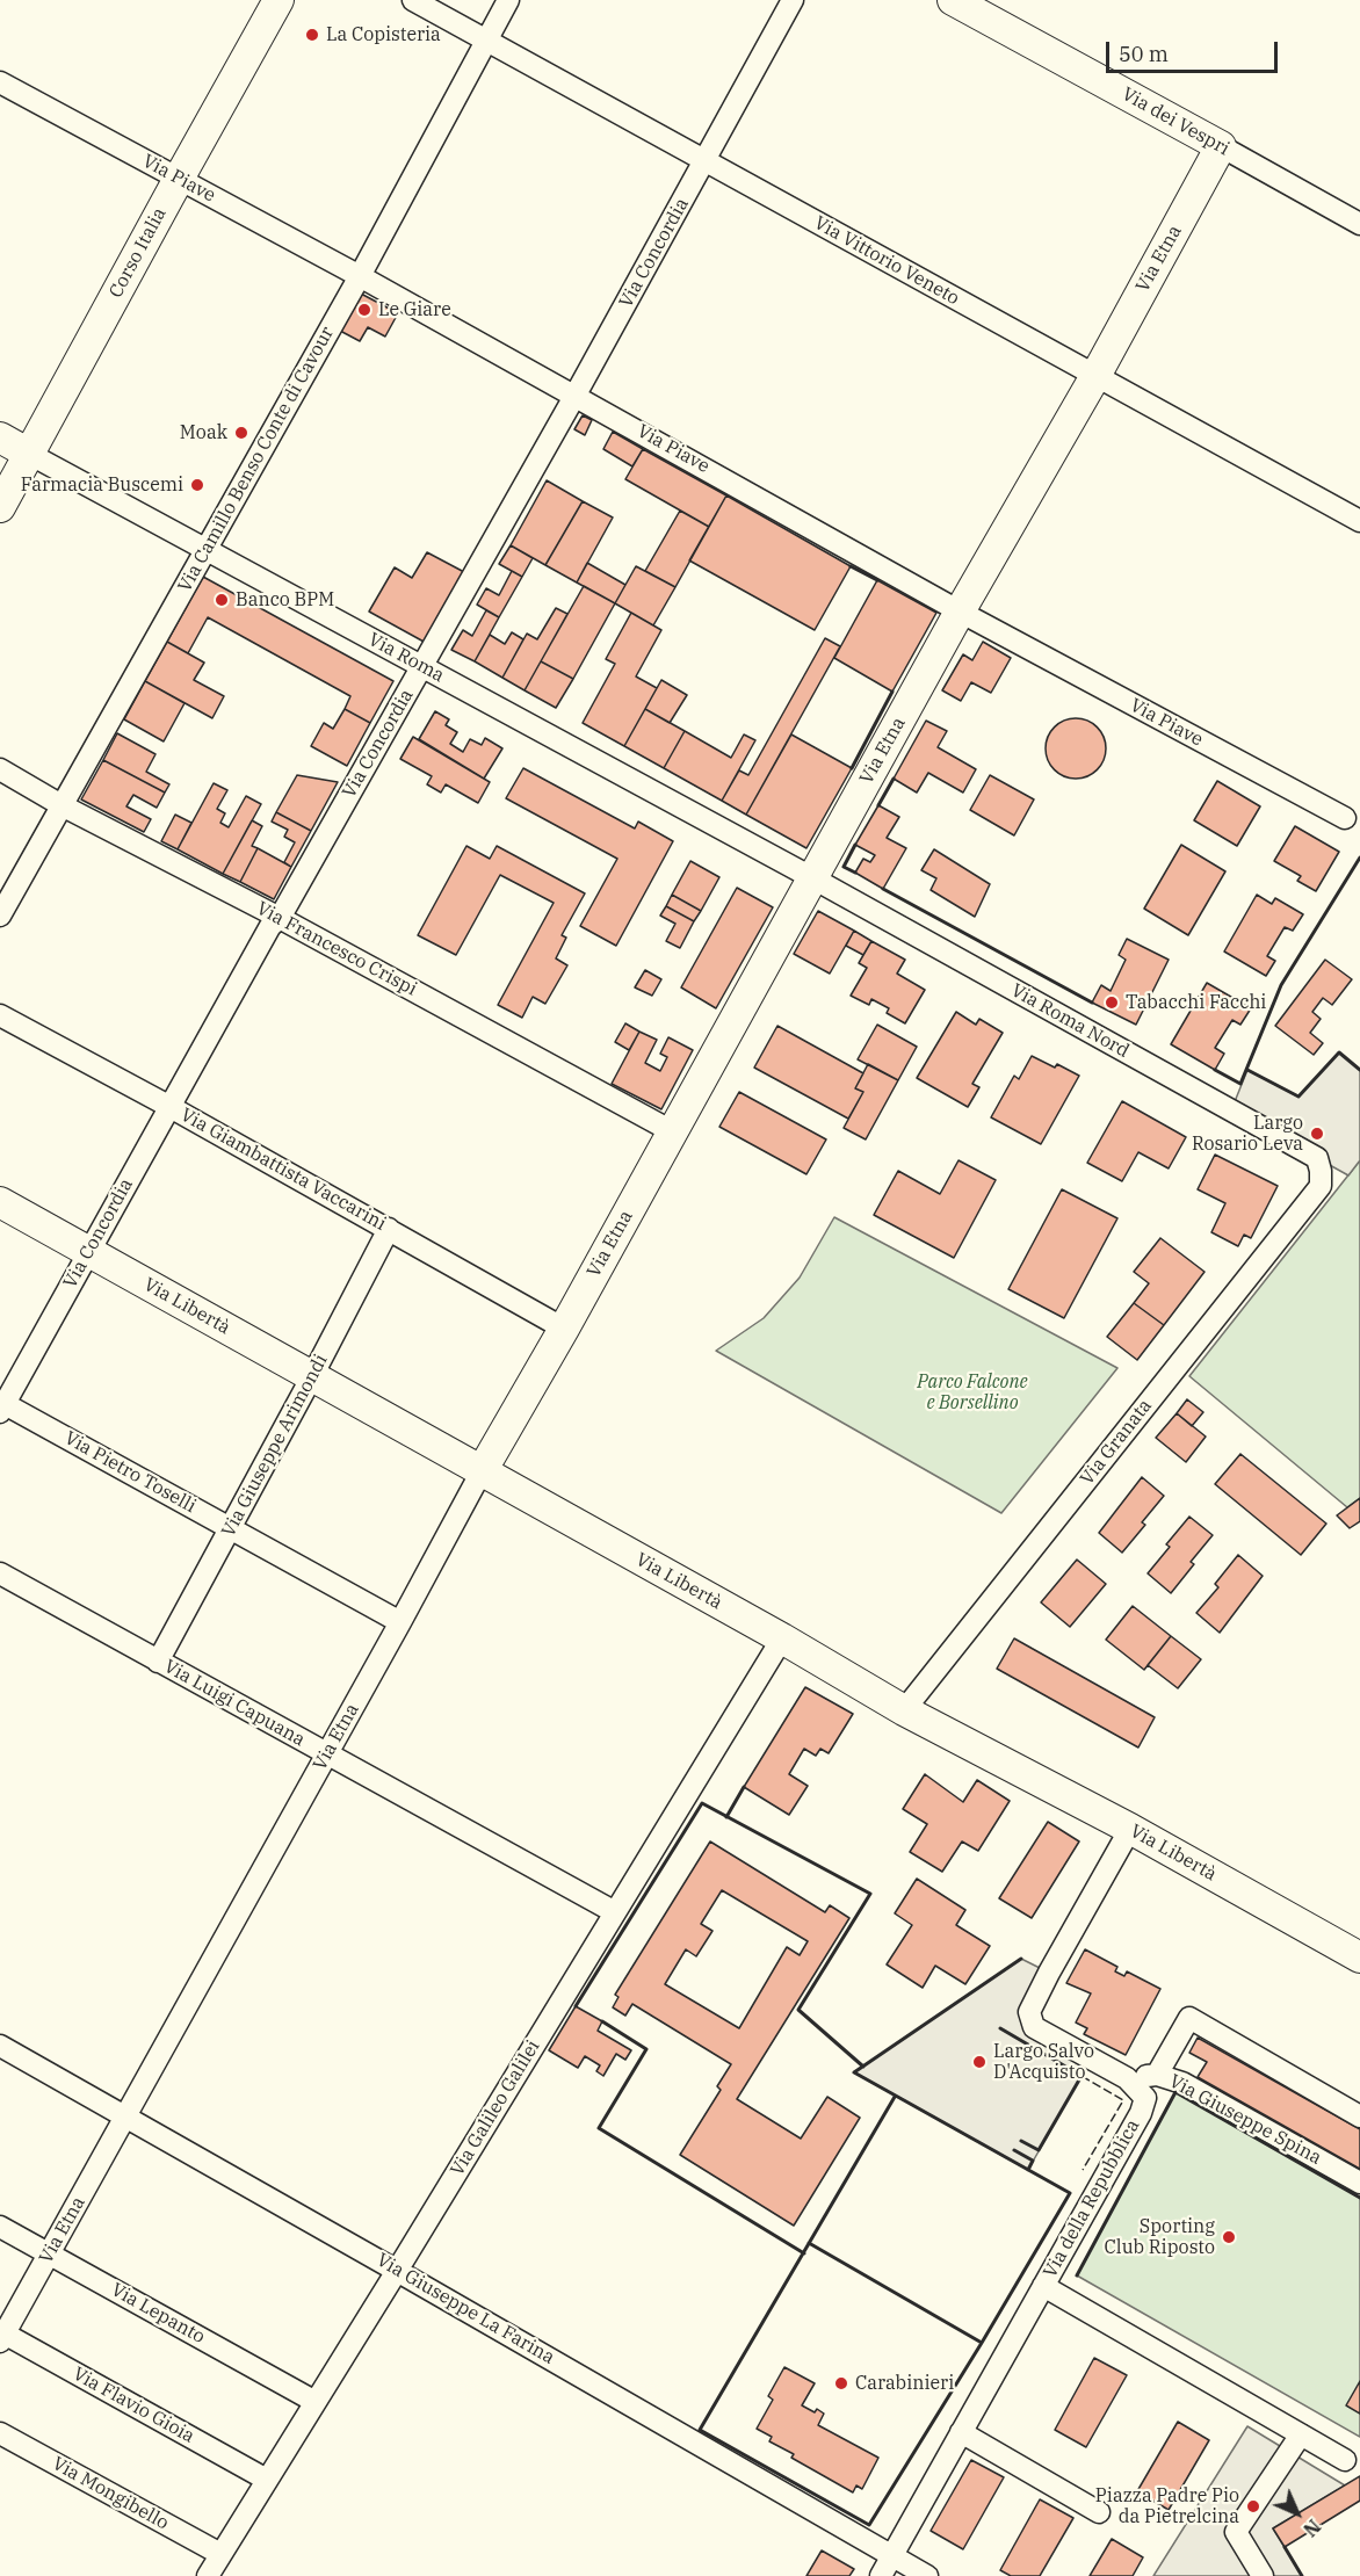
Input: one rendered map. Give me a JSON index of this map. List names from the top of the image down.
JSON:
{
  "streets": {
    "street": [
      "Via dei Vespri",
      "Via Piave",
      "Corso Italia",
      "Via Concordia",
      "Via Etna",
      "Via Vittorio Veneto",
      "Via Camillo Benso Conte di Cavour",
      "Via Roma",
      "Via Francesco Crispi",
      "Via Roma Nord",
      "Via Giambattista Vaccarini",
      "Via Libertà",
      "Via Granata",
      "Via Giuseppe Arimondi",
      "Via Pietro Toselli",
      "Via Luigi Capuana",
      "Via Galileo Galilei",
      "Via Giuseppe Spina",
      "Via della Repubblica",
      "Via Giuseppe La Farina",
      "Via Lepanto",
      "Via Flavio Gioia",
      "Via Mongibello"
    ]
  },
  "crossings": [
    ["Via dei Vespri", "Via Etna"],
    ["Via Piave", "Corso Italia"],
    ["Via Piave", "Via Concordia"],
    ["Via Piave", "Via Etna"],
    ["Via Piave", "Via Camillo Benso Conte di Cavour"],
    ["Corso Italia", "Via Roma"],
    ["Via Concordia", "Via Vittorio Veneto"],
    ["Via Concordia", "Via Roma"],
    ["Via Concordia", "Via Francesco Crispi"],
    ["Via Concordia", "Via Giambattista Vaccarini"],
    ["Via Concordia", "Via Libertà"],
    ["Via Concordia", "Via Pietro Toselli"],
    ["Via Etna", "Via Vittorio Veneto"],
    ["Via Etna", "Via Roma"],
    ["Via Etna", "Via Francesco Crispi"],
    ["Via Etna", "Via Roma Nord"],
    ["Via Etna", "Via Giambattista Vaccarini"],
    ["Via Etna", "Via Libertà"],
    ["Via Etna", "Via Pietro Toselli"],
    ["Via Etna", "Via Luigi Capuana"],
    ["Via Etna", "Via Giuseppe La Farina"],
    ["Via Etna", "Via Lepanto"],
    ["Via Etna", "Via Flavio Gioia"],
    ["Via Vittorio Veneto", "Via Camillo Benso Conte di Cavour"],
    ["Via Camillo Benso Conte di Cavour", "Via Roma"],
    ["Via Camillo Benso Conte di Cavour", "Via Francesco Crispi"],
    ["Via Roma", "Via Roma Nord"],
    ["Via Roma Nord", "Via Granata"],
    ["Via Giambattista Vaccarini", "Via Giuseppe Arimondi"],
    ["Via Libertà", "Via Granata"],
    ["Via Libertà", "Via Giuseppe Arimondi"],
    ["Via Libertà", "Via Galileo Galilei"],
    ["Via Giuseppe Arimondi", "Via Pietro Toselli"],
    ["Via Giuseppe Arimondi", "Via Luigi Capuana"],
    ["Via Luigi Capuana", "Via Galileo Galilei"],
    ["Via Galileo Galilei", "Via Giuseppe La Farina"],
    ["Via Galileo Galilei", "Via Lepanto"],
    ["Via Galileo Galilei", "Via Flavio Gioia"],
    ["Via Galileo Galilei", "Via Mongibello"],
    ["Via Giuseppe Spina", "Via della Repubblica"],
    ["Via della Repubblica", "Via Giuseppe La Farina"]
  ],
  "parks": ["Parco Falcone e Borsellino"],
  "places": [
    "La Copisteria",
    "Le Giare",
    "Moak",
    "Farmacia Buscemi",
    "Banco BPM",
    "Tabacchi Facchi",
    "Largo Rosario Leva",
    "Largo Salvo D'Acquisto",
    "Sporting Club Riposto",
    "Carabinieri",
    "Piazza Padre Pio da Pietrelcina"
  ],
  "scale_bar": "50 m",
  "north": "bottom right"
}
